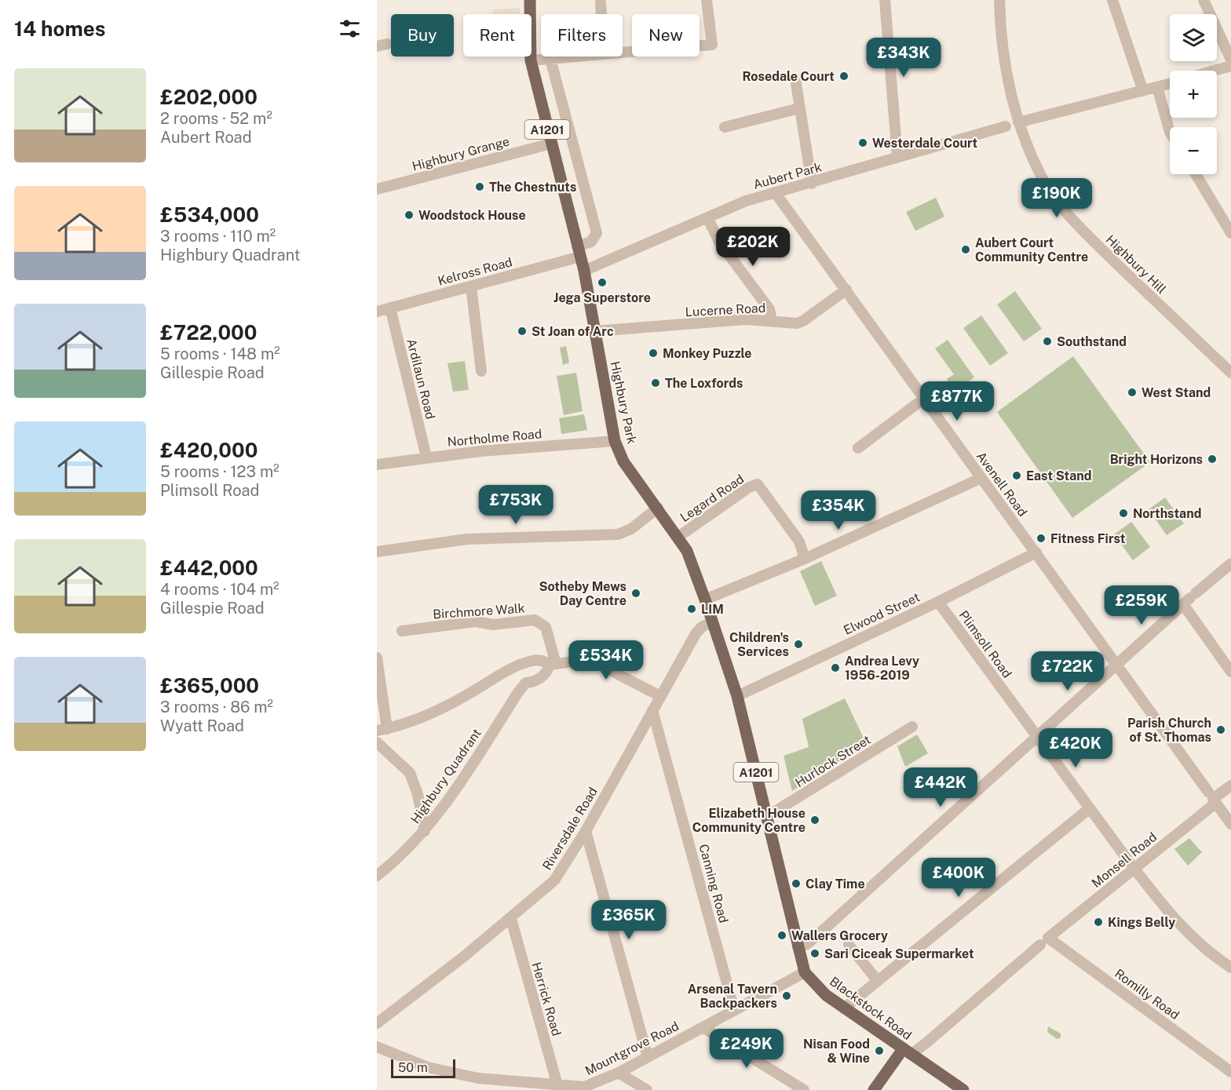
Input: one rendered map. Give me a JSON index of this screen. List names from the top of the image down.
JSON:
{
  "streets": {
    "main road": ["A1201", "Highbury Park", "Blackstock Road"],
    "street": [
      "Highbury Grange",
      "Aubert Park",
      "Highbury Hill",
      "Kelross Road",
      "Lucerne Road",
      "Ardilaun Road",
      "Northolme Road",
      "Avenell Road",
      "Legard Road",
      "Birchmore Walk",
      "Elwood Street",
      "Plimsoll Road",
      "Hurlock Street",
      "Highbury Quadrant",
      "Riversdale Road",
      "Monsell Road",
      "Canning Road",
      "Romilly Road",
      "Herrick Road",
      "Mountgrove Road"
    ]
  },
  "crossings": [
    ["Highbury Grange", "Highbury Park"],
    ["Aubert Park", "Highbury Park"],
    ["Aubert Park", "Avenell Road"],
    ["Kelross Road", "Ardilaun Road"],
    ["Kelross Road", "Highbury Park"],
    ["Lucerne Road", "Highbury Park"],
    ["Lucerne Road", "Avenell Road"],
    ["Ardilaun Road", "Northolme Road"],
    ["Highbury Park", "Northolme Road"],
    ["Highbury Park", "Legard Road"],
    ["Highbury Park", "Blackstock Road"],
    ["Avenell Road", "Elwood Street"],
    ["Avenell Road", "Monsell Road"],
    ["Birchmore Walk", "Highbury Quadrant"],
    ["Elwood Street", "Plimsoll Road"],
    ["Elwood Street", "Blackstock Road"],
    ["Plimsoll Road", "Monsell Road"],
    ["Hurlock Street", "Blackstock Road"],
    ["Riversdale Road", "Canning Road"],
    ["Riversdale Road", "Herrick Road"],
    ["Riversdale Road", "Blackstock Road"],
    ["Monsell Road", "Romilly Road"],
    ["Monsell Road", "Blackstock Road"],
    ["Canning Road", "Mountgrove Road"],
    ["Herrick Road", "Mountgrove Road"],
    ["Blackstock Road", "Mountgrove Road"]
  ],
  "places": [
    "Rosedale Court",
    "Westerdale Court",
    "The Chestnuts",
    "Woodstock House",
    "Aubert Court Community Centre",
    "Jega Superstore",
    "St Joan of Arc",
    "Southstand",
    "Monkey Puzzle",
    "The Loxfords",
    "West Stand",
    "Bright Horizons",
    "East Stand",
    "Northstand",
    "Fitness First",
    "Sotheby Mews Day Centre",
    "LIM",
    "Children's Services",
    "Andrea Levy 1956-2019",
    "Parish Church of St. Thomas",
    "Elizabeth House Community Centre",
    "Clay Time",
    "Kings Belly",
    "Wallers Grocery",
    "Sari Ciceak Supermarket",
    "Arsenal Tavern Backpackers",
    "Nisan Food & Wine"
  ],
  "scale_bar": "50 m",
  "page": {
    "heading": "14 homes",
    "map_buttons": ["+", "−"],
    "chip": [
      "Buy",
      "Rent",
      "Filters",
      "New"
    ],
    "price": [
      "£343K",
      "£190K",
      "£202K",
      "£877K",
      "£753K",
      "£354K",
      "£259K",
      "£534K",
      "£722K",
      "£420K",
      "£442K",
      "£400K",
      "£365K",
      "£249K"
    ],
    "list": [
      {
        "name": "£202,000",
        "note": "2 rooms · 52 m² · Aubert Road"
      },
      {
        "name": "£534,000",
        "note": "3 rooms · 110 m² · Highbury Quadrant"
      },
      {
        "name": "£722,000",
        "note": "5 rooms · 148 m² · Gillespie Road"
      },
      {
        "name": "£420,000",
        "note": "5 rooms · 123 m² · Plimsoll Road"
      },
      {
        "name": "£442,000",
        "note": "4 rooms · 104 m² · Gillespie Road"
      },
      {
        "name": "£365,000",
        "note": "3 rooms · 86 m² · Wyatt Road"
      }
    ],
    "scale": "50 m"
  }
}
